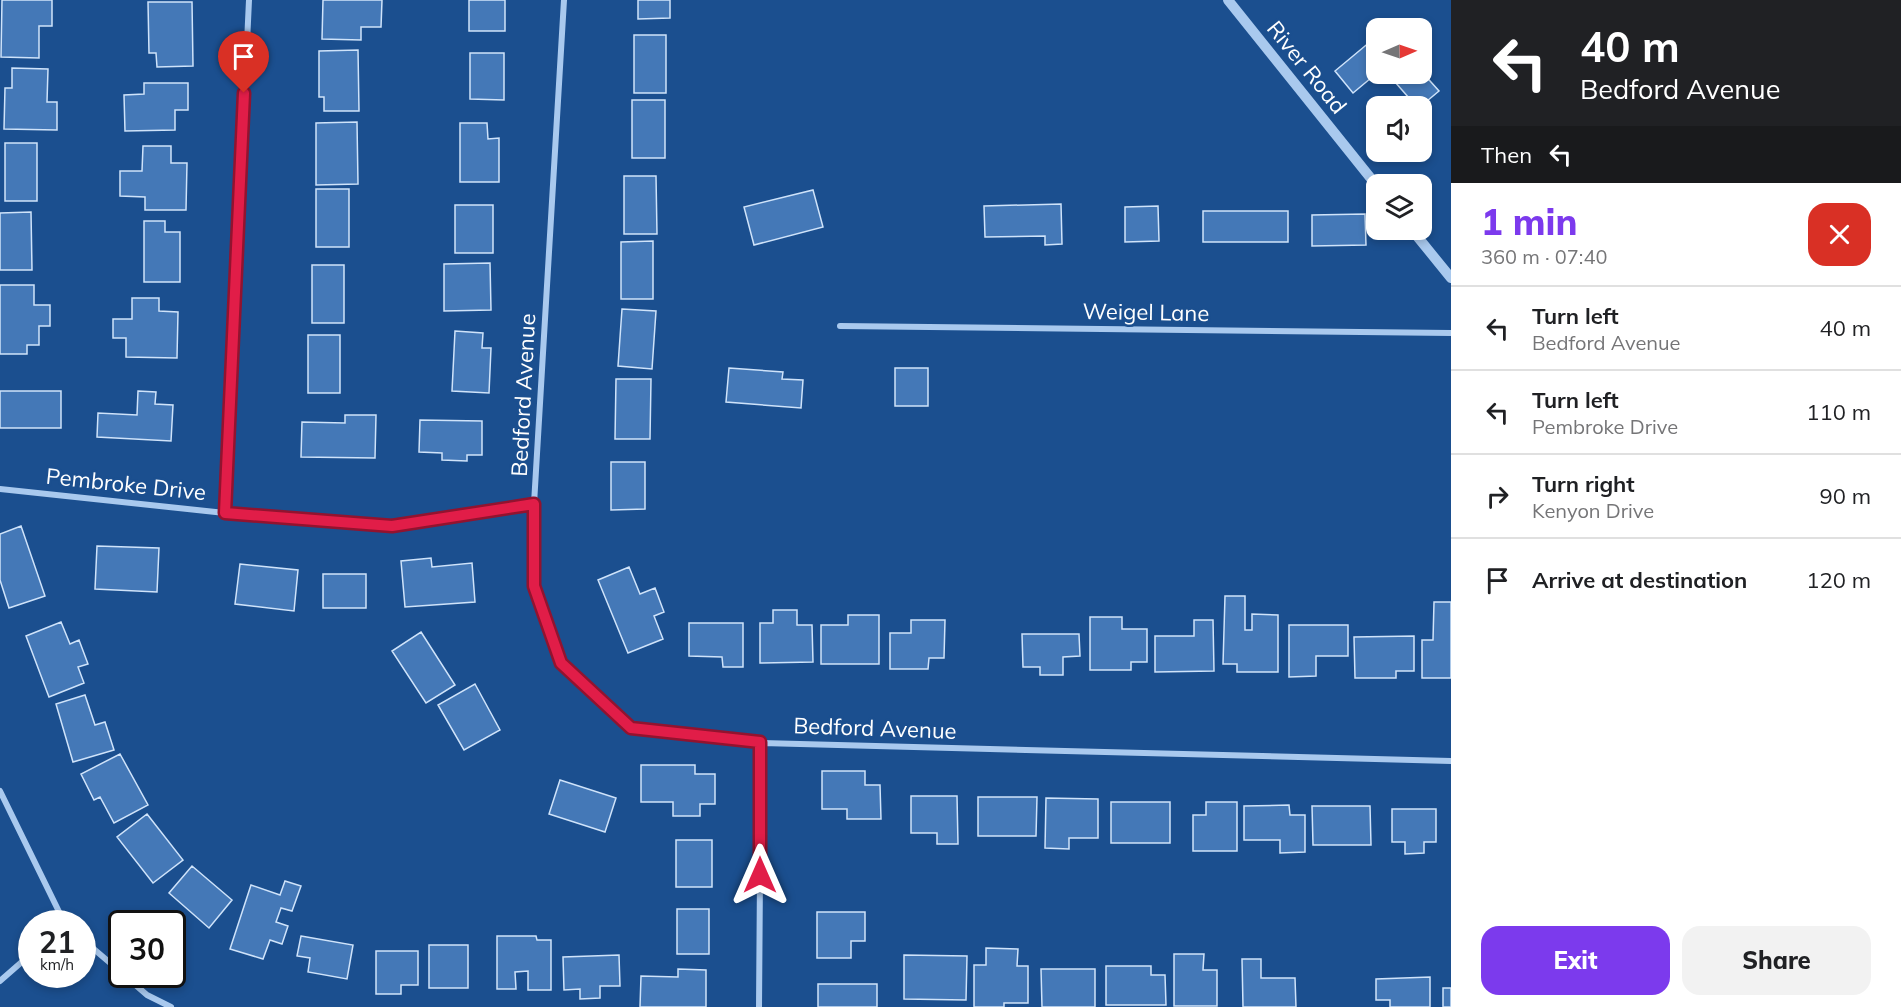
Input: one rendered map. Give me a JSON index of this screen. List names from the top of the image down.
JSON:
{
  "streets": {
    "street": [
      "River Road",
      "Weigel Lane",
      "Bedford Avenue",
      "Pembroke Drive"
    ]
  },
  "crossings": [
    ["Bedford Avenue", "Pembroke Drive"]
  ],
  "north": "right",
  "page": {
    "turn": ["40 m", "Bedford Avenue"],
    "then": "Then",
    "heading": ["1 min", "360 m · 07:40"],
    "list": [
      {
        "name": "Turn left",
        "note": "Bedford Avenue",
        "value": "40 m"
      },
      {
        "name": "Turn left",
        "note": "Pembroke Drive",
        "value": "110 m"
      },
      {
        "name": "Turn right",
        "note": "Kenyon Drive",
        "value": "90 m"
      },
      {
        "name": "Arrive at destination",
        "value": "120 m"
      }
    ],
    "speed": "21 km/h",
    "limit": "30",
    "buttons": ["Exit", "Share"]
  }
}
